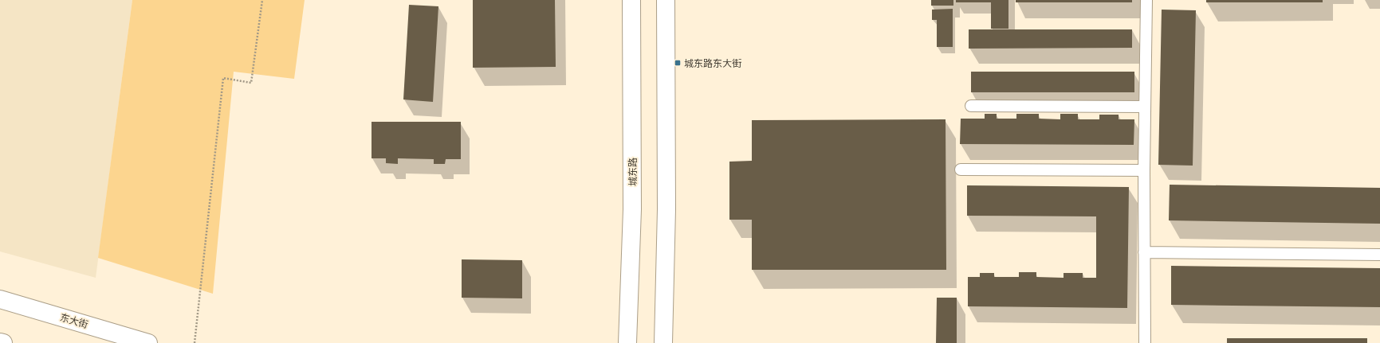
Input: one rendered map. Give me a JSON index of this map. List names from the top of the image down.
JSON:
{
  "streets": {
    "main road": ["城东路", "东大街"]
  },
  "places": {
    "transit": ["城东路东大街"]
  }
}
